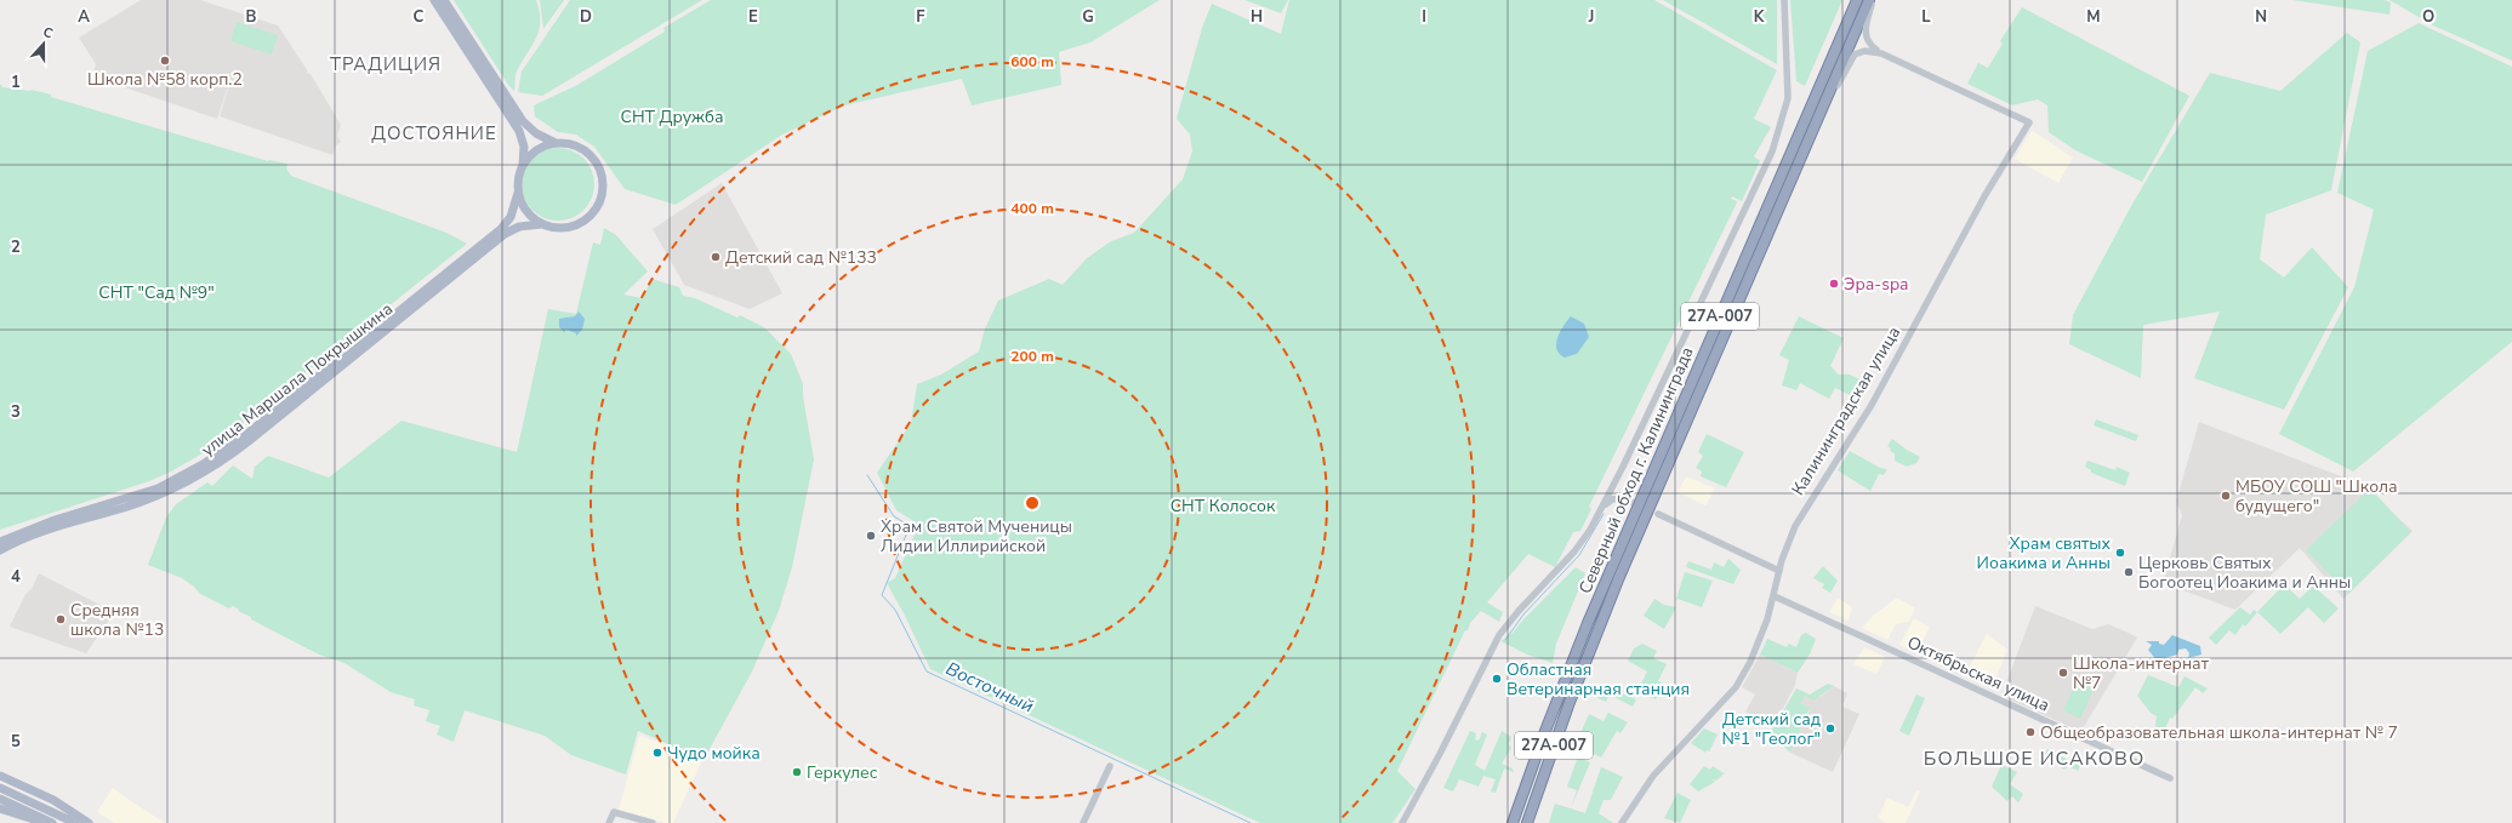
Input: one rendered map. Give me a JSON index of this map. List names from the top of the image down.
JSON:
{
  "streets": {
    "highway": ["27А-007", "Северный обход г. Калининграда"],
    "main road": ["улица Маршала Покрышкина"],
    "street": ["Калининградская улица", "Октябрьская улица"]
  },
  "crossings": [
    ["Калининградская улица", "Октябрьская улица"]
  ],
  "districts": ["ТРАДИЦИЯ", "ДОСТОЯНИЕ", "БОЛЬШОЕ ИСАКОВО"],
  "water": ["Восточный"],
  "parks": ["СНТ Дружба", "СНТ \"Сад №9\"", "СНТ Колосок"],
  "places": [
    "Школа №58 корп.2",
    "Детский сад №133",
    "Эра-spa",
    "МБОУ СОШ \"Школа будущего\"",
    "Храм Святой Мученицы Лидии Иллирийской",
    "Храм святых Иоакима и Анны",
    "Церковь Святых Богоотец Иоакима и Анны",
    "Средняя школа №13",
    "Школа-интернат №7",
    "Областная Ветеринарная станция",
    "Детский сад №1 \"Геолог\"",
    "Общеобразовательная школа-интернат № 7",
    "Чудо мойка",
    "Геркулес"
  ],
  "north": "top",
  "grid": {
    "columns": [
      "A",
      "B",
      "C",
      "D",
      "E",
      "F",
      "G",
      "H",
      "I",
      "J",
      "K",
      "L",
      "M",
      "N",
      "O"
    ],
    "rows": [
      "1",
      "2",
      "3",
      "4",
      "5"
    ]
  },
  "rings": ["600 m", "400 m", "200 m"]
}
